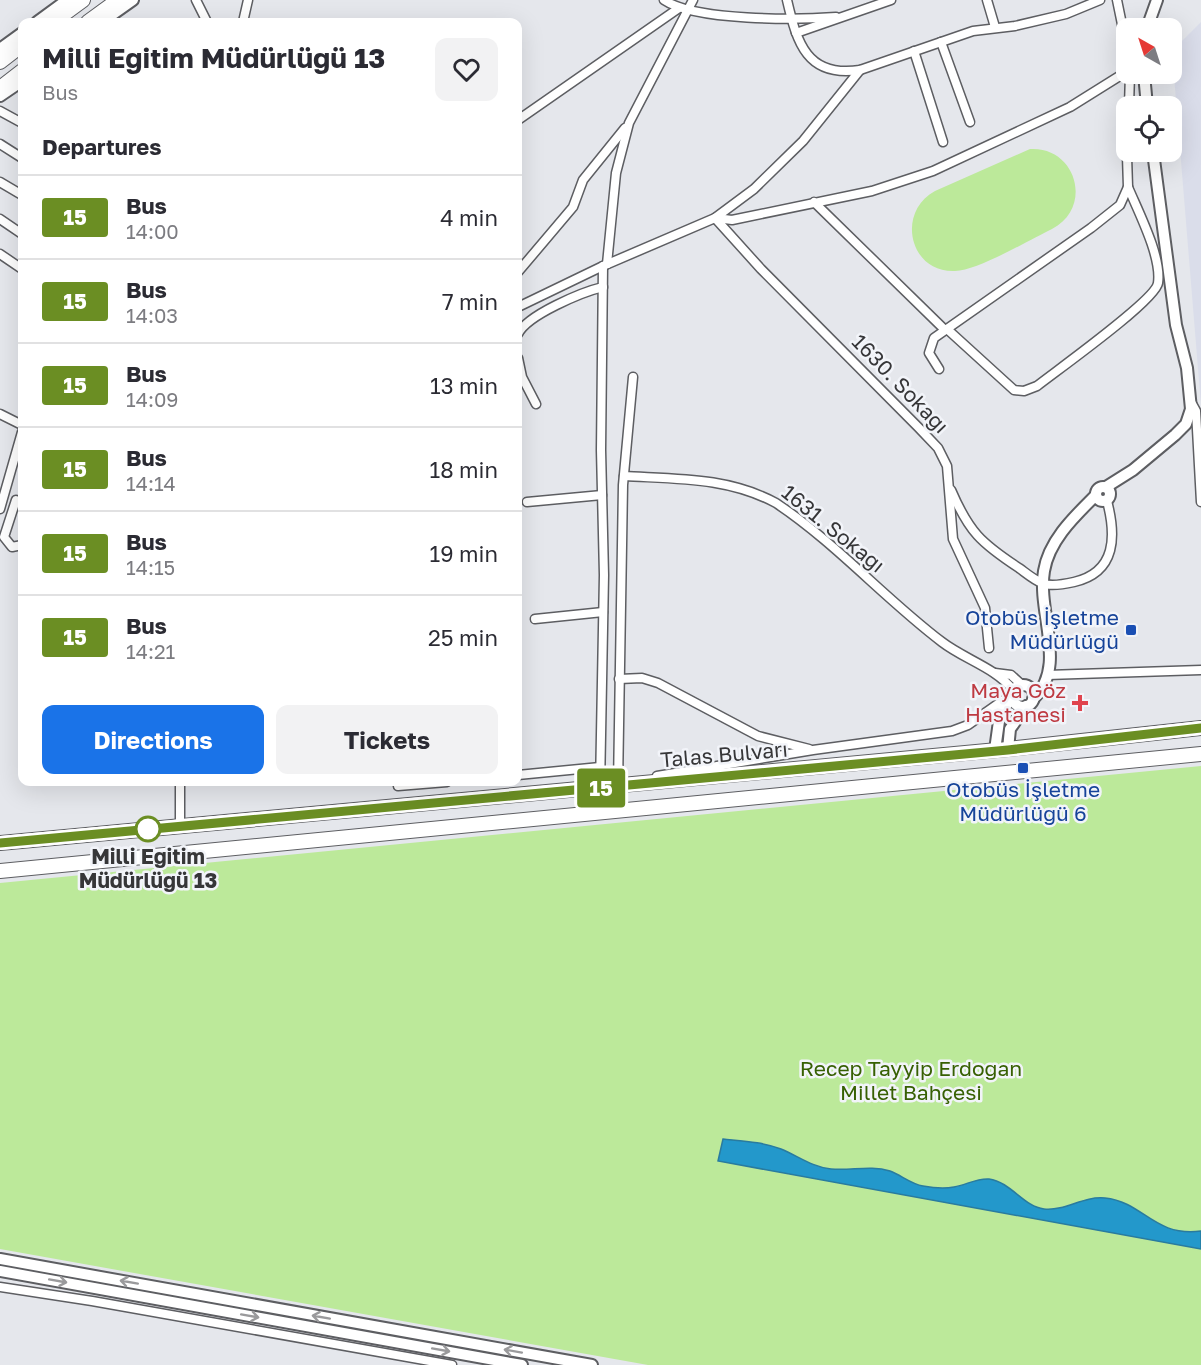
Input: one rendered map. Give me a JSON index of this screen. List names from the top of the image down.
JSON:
{
  "streets": {
    "main road": ["Talas Bulvarı"],
    "street": ["1630. Sokağı", "1631. Sokağı"]
  },
  "parks": ["Recep Tayyip Erdoğan Millet Bahçesi"],
  "places": {
    "transit": ["Otobüs İşletme Müdürlüğü", "Otobüs İşletme Müdürlüğü 6"],
    "health": ["Maya Göz Hastanesi"],
    "other": ["Milli Eğitim Müdürlüğü 13"]
  },
  "lines": ["bus line 15"],
  "north": "top left",
  "page": {
    "on_map": "15",
    "heading": [
      ["Milli Eğitim Müdürlüğü 13", "Bus"],
      "Departures"
    ],
    "list": [
      {
        "mark": "15",
        "name": "Bus",
        "note": "14:00",
        "value": "4 min"
      },
      {
        "mark": "15",
        "name": "Bus",
        "note": "14:03",
        "value": "7 min"
      },
      {
        "mark": "15",
        "name": "Bus",
        "note": "14:09",
        "value": "13 min"
      },
      {
        "mark": "15",
        "name": "Bus",
        "note": "14:14",
        "value": "18 min"
      },
      {
        "mark": "15",
        "name": "Bus",
        "note": "14:15",
        "value": "19 min"
      },
      {
        "mark": "15",
        "name": "Bus",
        "note": "14:21",
        "value": "25 min"
      }
    ],
    "buttons": ["Directions", "Tickets"]
  }
}
